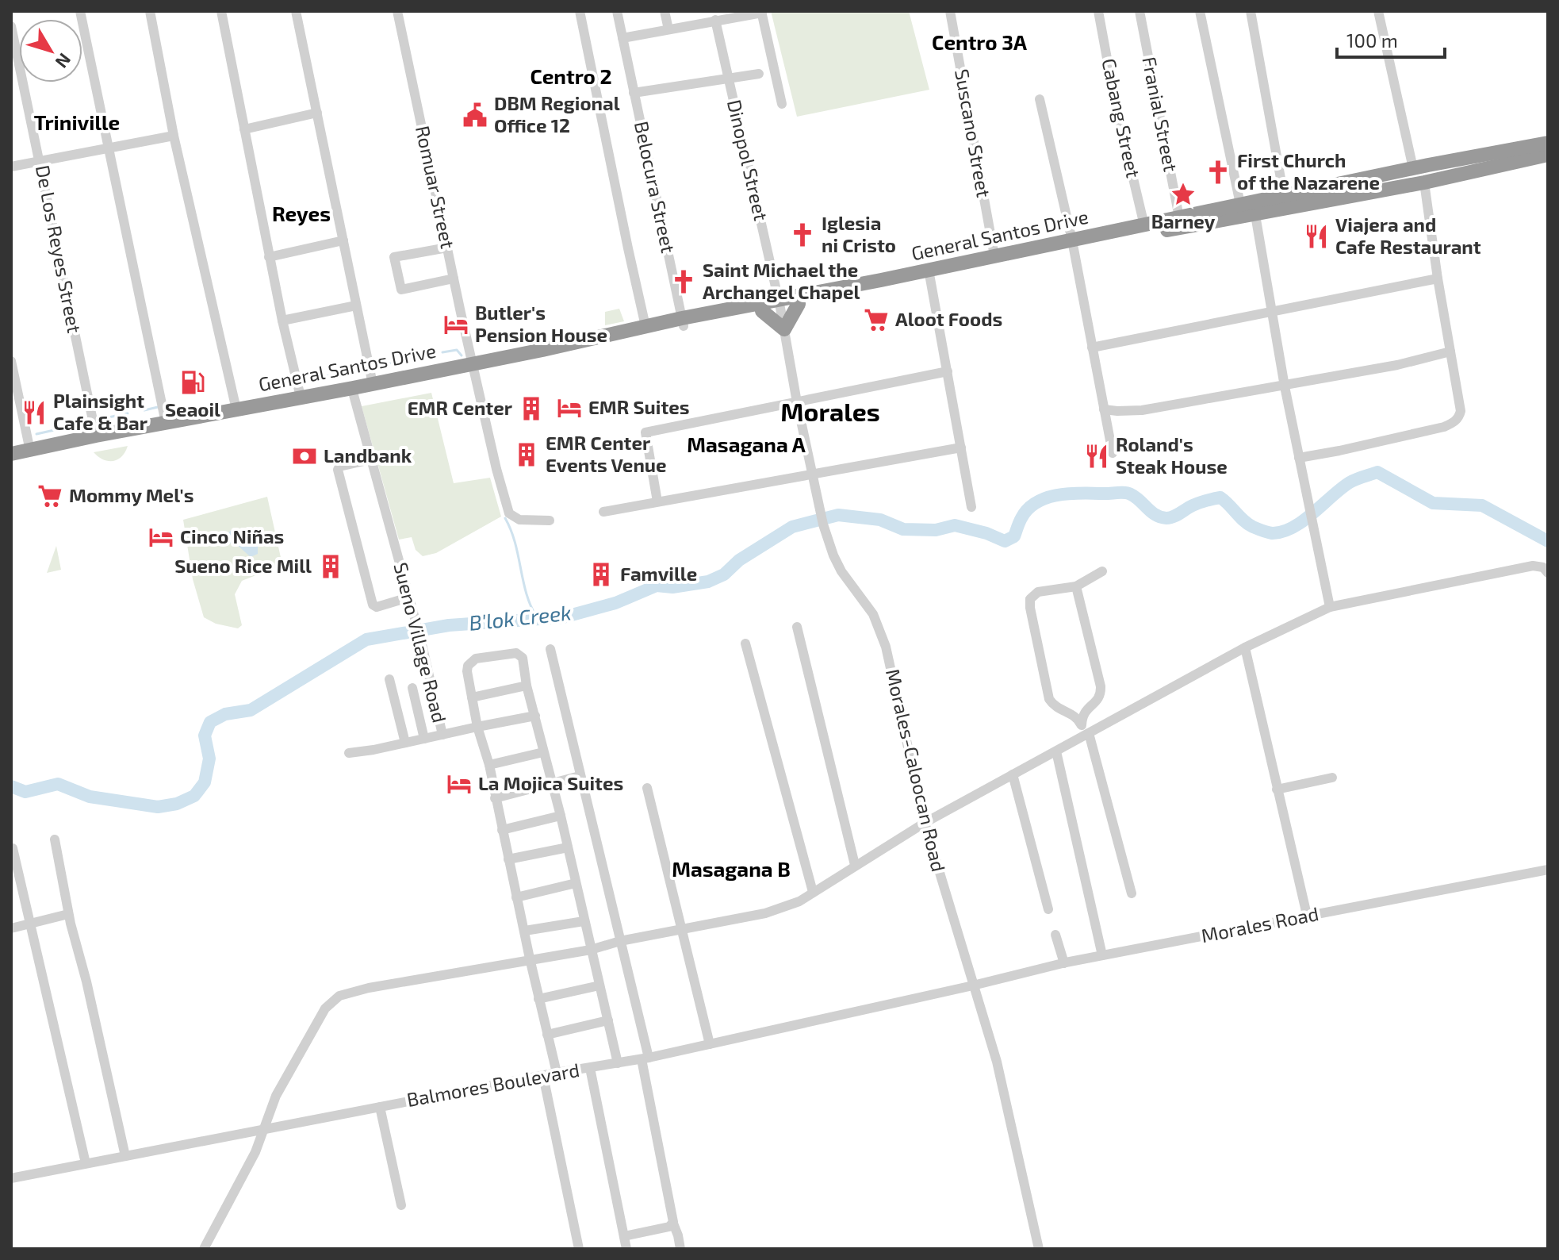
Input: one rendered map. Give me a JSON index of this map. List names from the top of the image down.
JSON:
{
  "streets": {
    "highway": ["General Santos Drive"],
    "street": [
      "Franial Street",
      "Cabang Street",
      "Suscano Street",
      "Dinopol Street",
      "Romuar Street",
      "Belocura Street",
      "De Los Reyes Street",
      "Sueno Village Road",
      "Morales-Caloocan Road",
      "Morales Road",
      "Balmores Boulevard"
    ]
  },
  "crossings": [
    ["Franial Street", "General Santos Drive"],
    ["Cabang Street", "General Santos Drive"],
    ["Suscano Street", "General Santos Drive"],
    ["Dinopol Street", "General Santos Drive"],
    ["Dinopol Street", "Morales-Caloocan Road"],
    ["Romuar Street", "General Santos Drive"],
    ["Belocura Street", "General Santos Drive"],
    ["General Santos Drive", "De Los Reyes Street"],
    ["General Santos Drive", "Sueno Village Road"],
    ["General Santos Drive", "Morales-Caloocan Road"],
    ["Sueno Village Road", "Balmores Boulevard"],
    ["Morales-Caloocan Road", "Morales Road"],
    ["Morales-Caloocan Road", "Balmores Boulevard"],
    ["Morales Road", "Balmores Boulevard"]
  ],
  "districts": [
    "Centro 3A",
    "Centro 2",
    "Triniville",
    "Reyes",
    "Morales",
    "Masagana A",
    "Masagana B"
  ],
  "water": ["B'lok Creek"],
  "places": {
    "public building": ["DBM Regional Office 12"],
    "church": ["First Church of the Nazarene", "Iglesia ni Cristo", "Saint Michael the Archangel Chapel"],
    "place": ["Barney"],
    "restaurant": ["Viajera and Cafe Restaurant", "Plainsight Cafe & Bar", "Roland's Steak House"],
    "supermarket": ["Aloot Foods", "Mommy Mel's"],
    "hotel": [
      "Butler's Pension House",
      "EMR Suites",
      "Cinco Niñas",
      "La Mojica Suites"
    ],
    "fuel station": ["Seaoil"],
    "building": [
      "EMR Center",
      "EMR Center Events Venue",
      "Sueno Rice Mill",
      "Famville"
    ],
    "bank": ["Landbank"]
  },
  "scale_bar": "100 m",
  "north": "bottom right"
}
